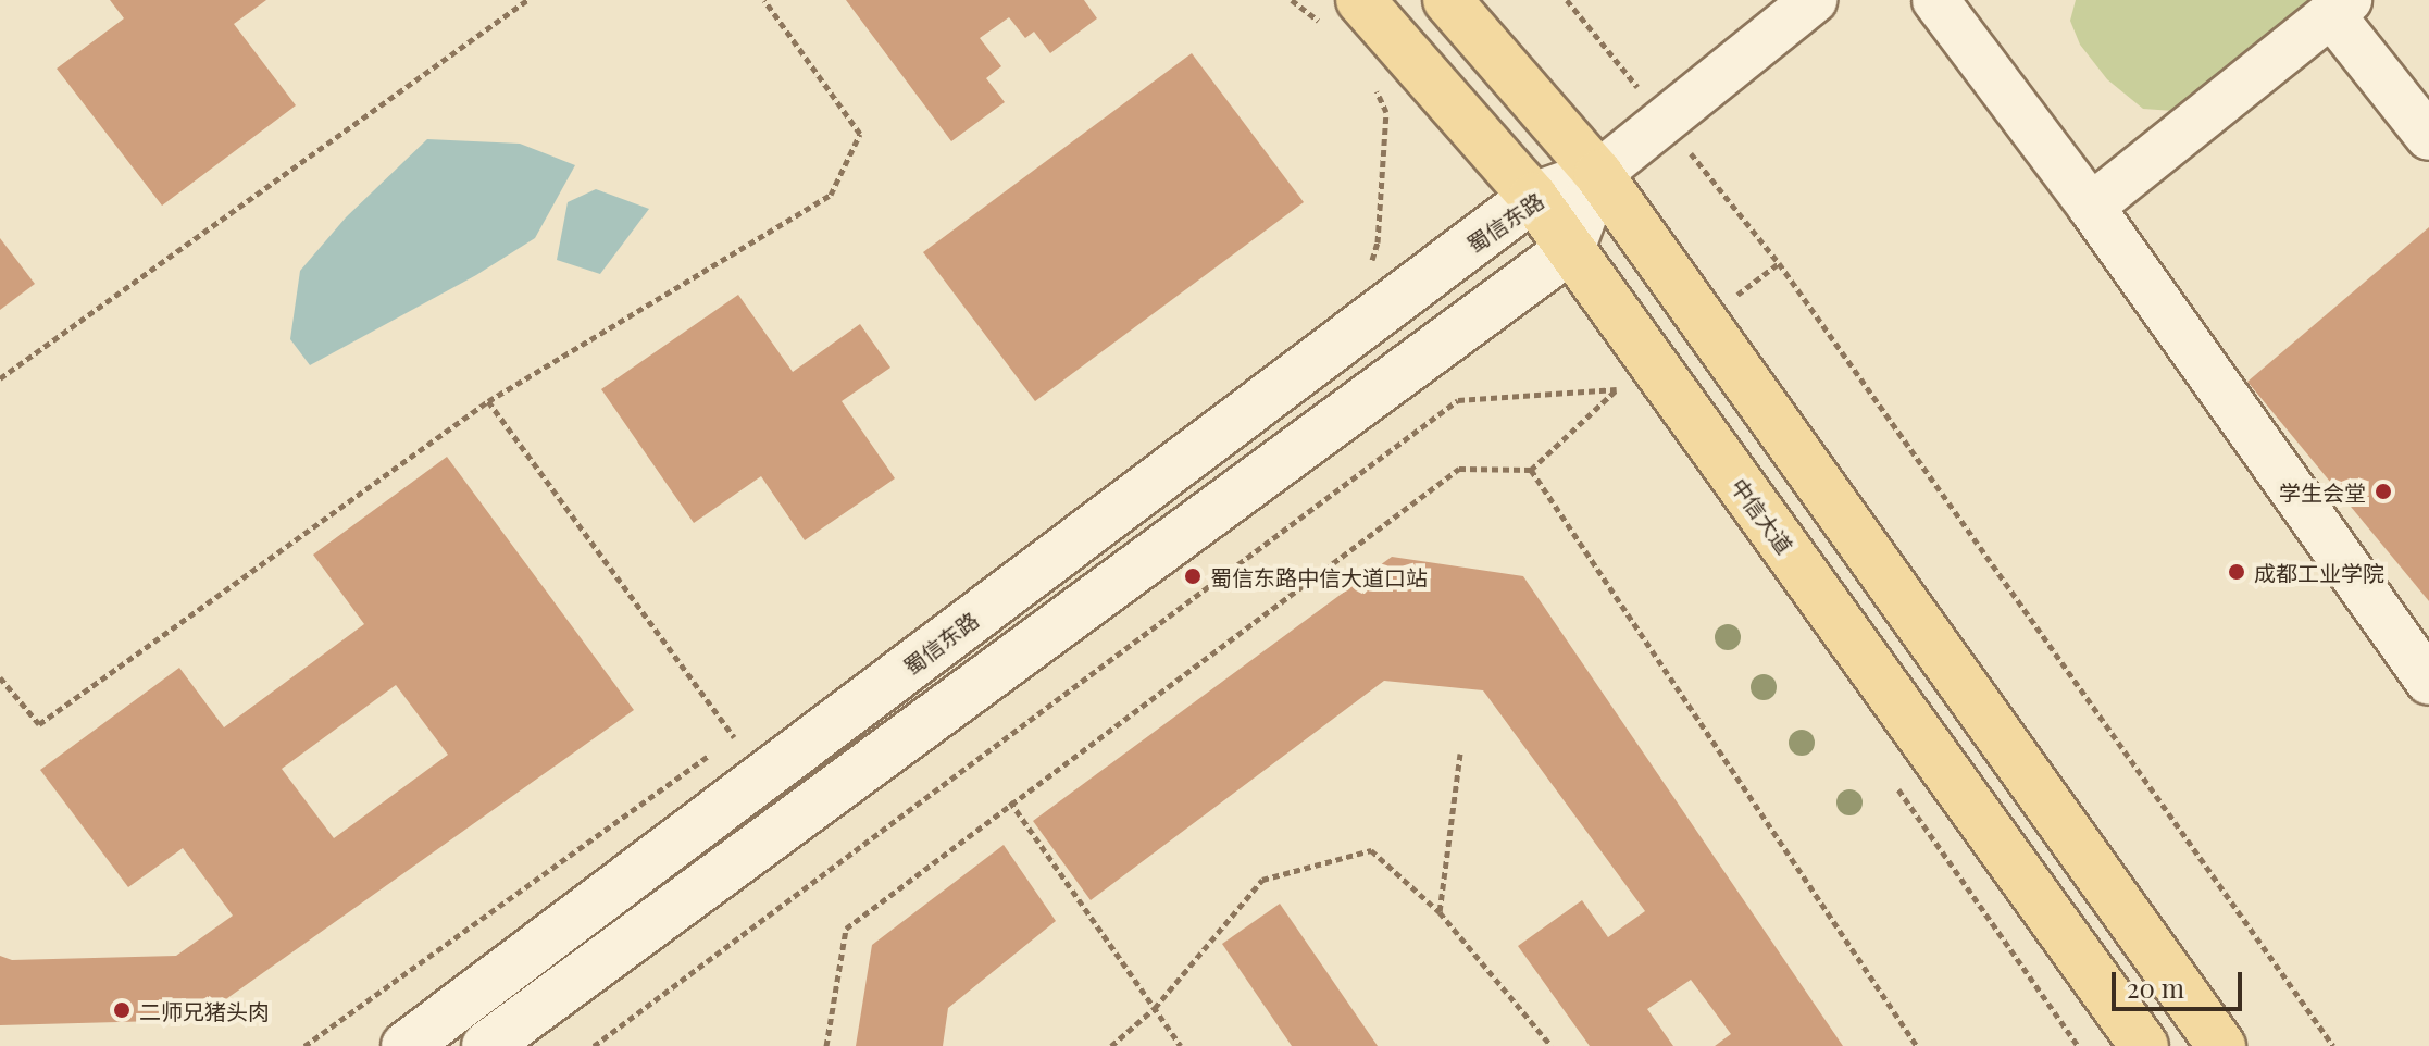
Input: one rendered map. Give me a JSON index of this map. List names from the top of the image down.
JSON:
{
  "streets": {
    "main road": ["蜀信东路", "中信大道"]
  },
  "crossings": [
    ["蜀信东路", "中信大道"]
  ],
  "places": [
    "学生会堂",
    "成都工业学院",
    "蜀信东路中信大道口站",
    "二师兄猪头肉"
  ],
  "scale_bar": "20 m"
}
